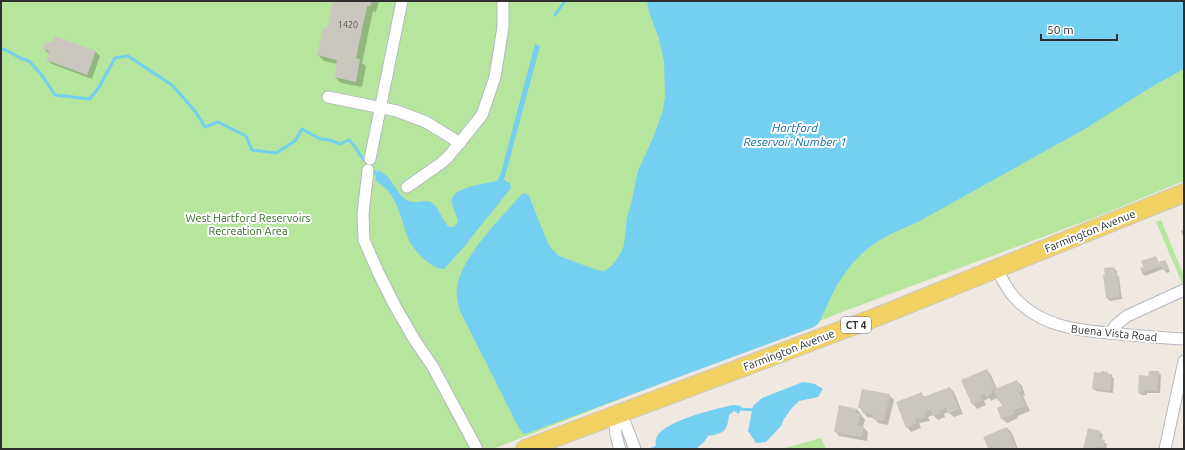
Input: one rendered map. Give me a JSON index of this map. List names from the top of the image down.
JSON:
{
  "streets": {
    "main road": ["Farmington Avenue", "CT 4"],
    "street": ["Buena Vista Road"]
  },
  "crossings": [
    ["Farmington Avenue", "Buena Vista Road"]
  ],
  "water": ["Hartford Reservoir Number 1"],
  "parks": ["West Hartford Reservoirs Recreation Area"],
  "house_numbers": ["1420"],
  "scale_bar": "50 m"
}
